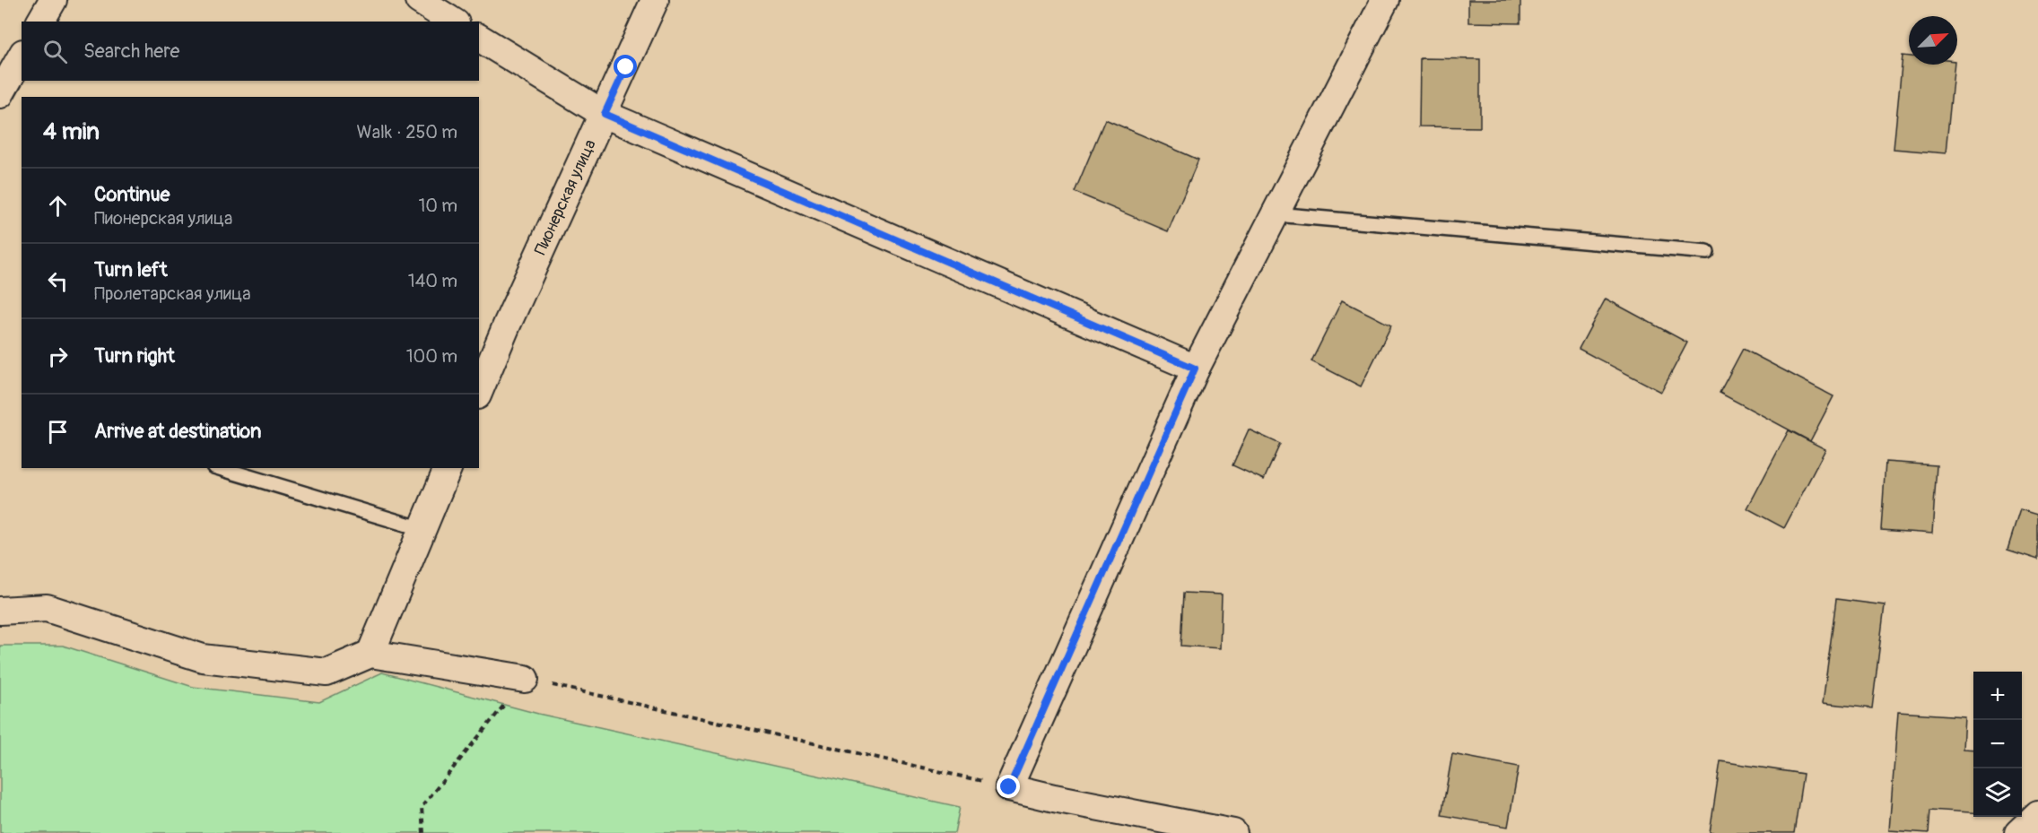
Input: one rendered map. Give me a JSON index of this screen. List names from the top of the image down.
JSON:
{
  "streets": {
    "street": ["Пионерская улица"]
  },
  "north": "top right",
  "page": {
    "search": "Search here",
    "heading": ["4 min", "Walk · 250 m"],
    "list": [
      ["Continue", "Пионерская улица", "10 m"],
      ["Turn left", "Пролетарская улица", "140 m"],
      ["Turn right", "100 m"],
      "Arrive at destination"
    ],
    "map_buttons": ["+", "−"]
  }
}
